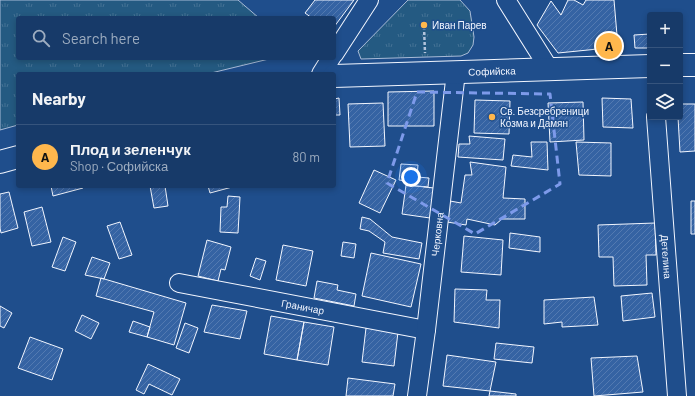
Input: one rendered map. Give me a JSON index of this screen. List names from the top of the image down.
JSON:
{
  "streets": {
    "street": [
      "Софийска",
      "Черковна",
      "Детелина",
      "Граничар"
    ]
  },
  "crossings": [
    ["Софийска", "Черковна"],
    ["Черковна", "Граничар"]
  ],
  "places": ["Иван Парев", "Св. Безсребреници Козма и Дамян"],
  "page": {
    "map_buttons": ["+", "−"],
    "search": "Search here",
    "pins": "A",
    "heading": "Nearby",
    "list": [
      {
        "mark": "A",
        "name": "Плод и зеленчук",
        "note": "Shop · Софийска",
        "value": "80 m"
      }
    ]
  }
}
